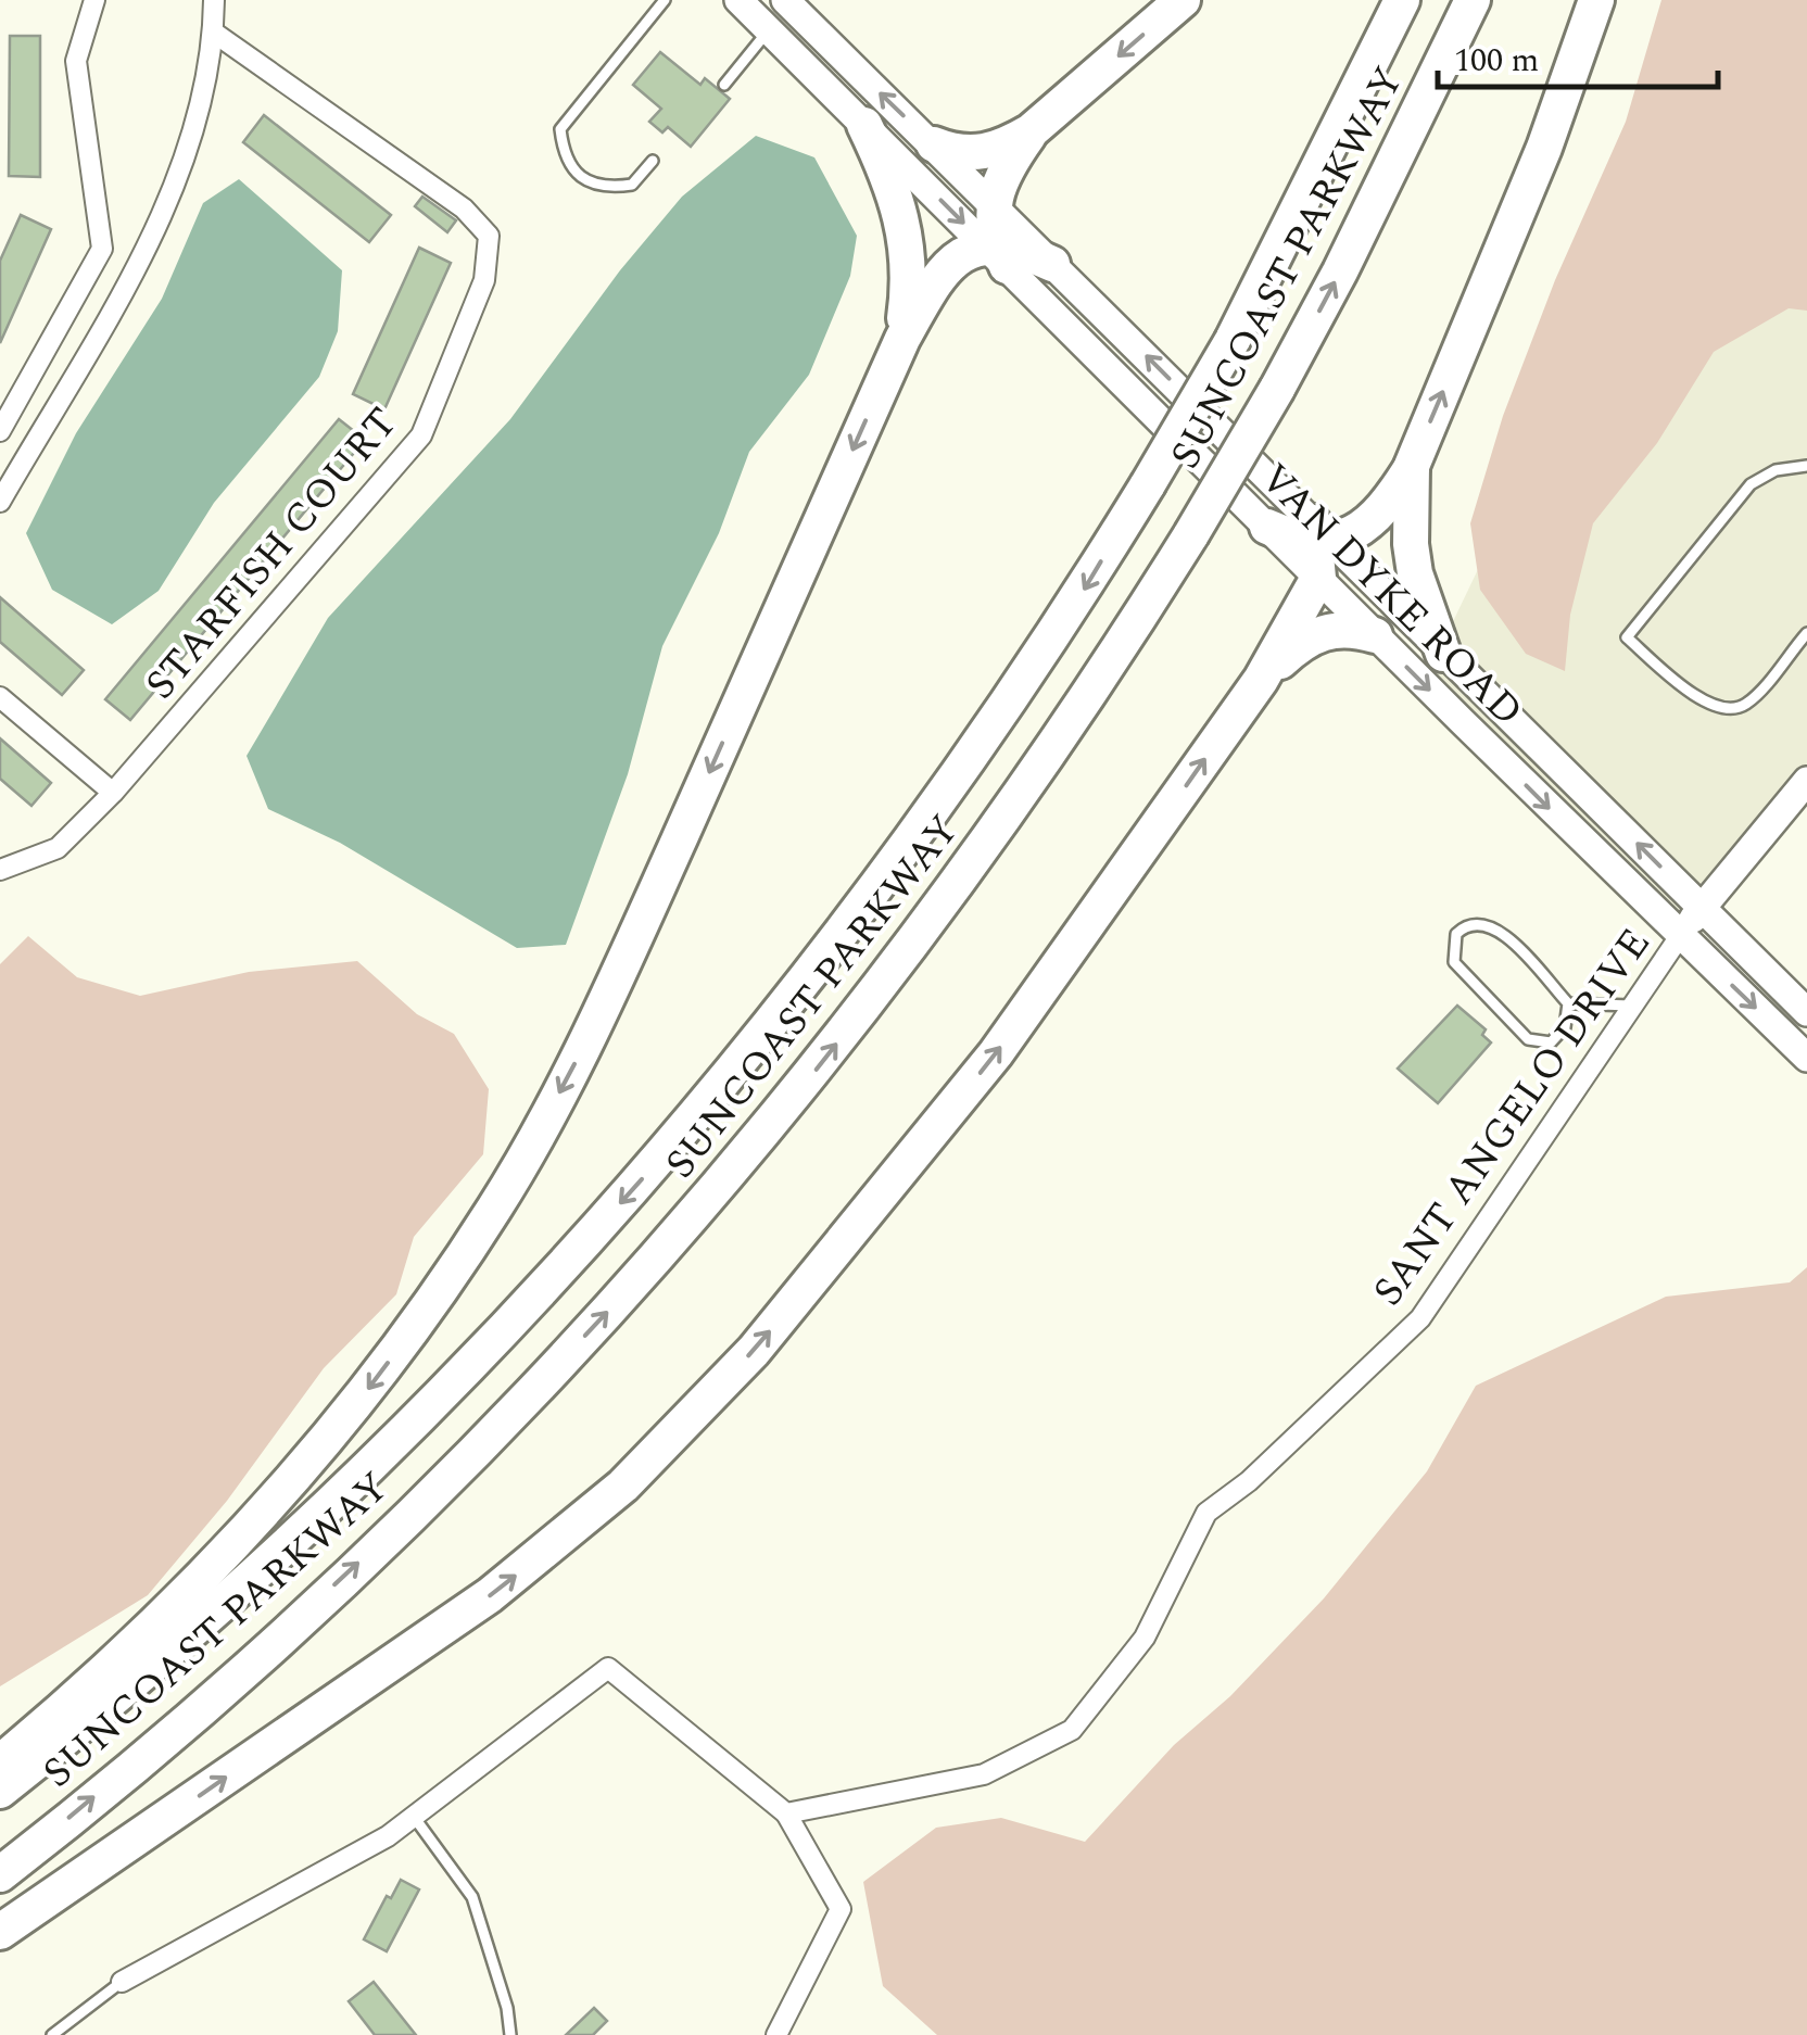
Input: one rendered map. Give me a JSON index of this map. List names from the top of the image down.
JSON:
{
  "streets": {
    "highway": ["SUNCOAST PARKWAY"],
    "main road": ["VAN DYKE ROAD"],
    "street": ["STARFISH COURT", "SANT ANGELO DRIVE"]
  },
  "crossings": [
    ["VAN DYKE ROAD", "SANT ANGELO DRIVE"]
  ],
  "scale_bar": "100 m"
}
